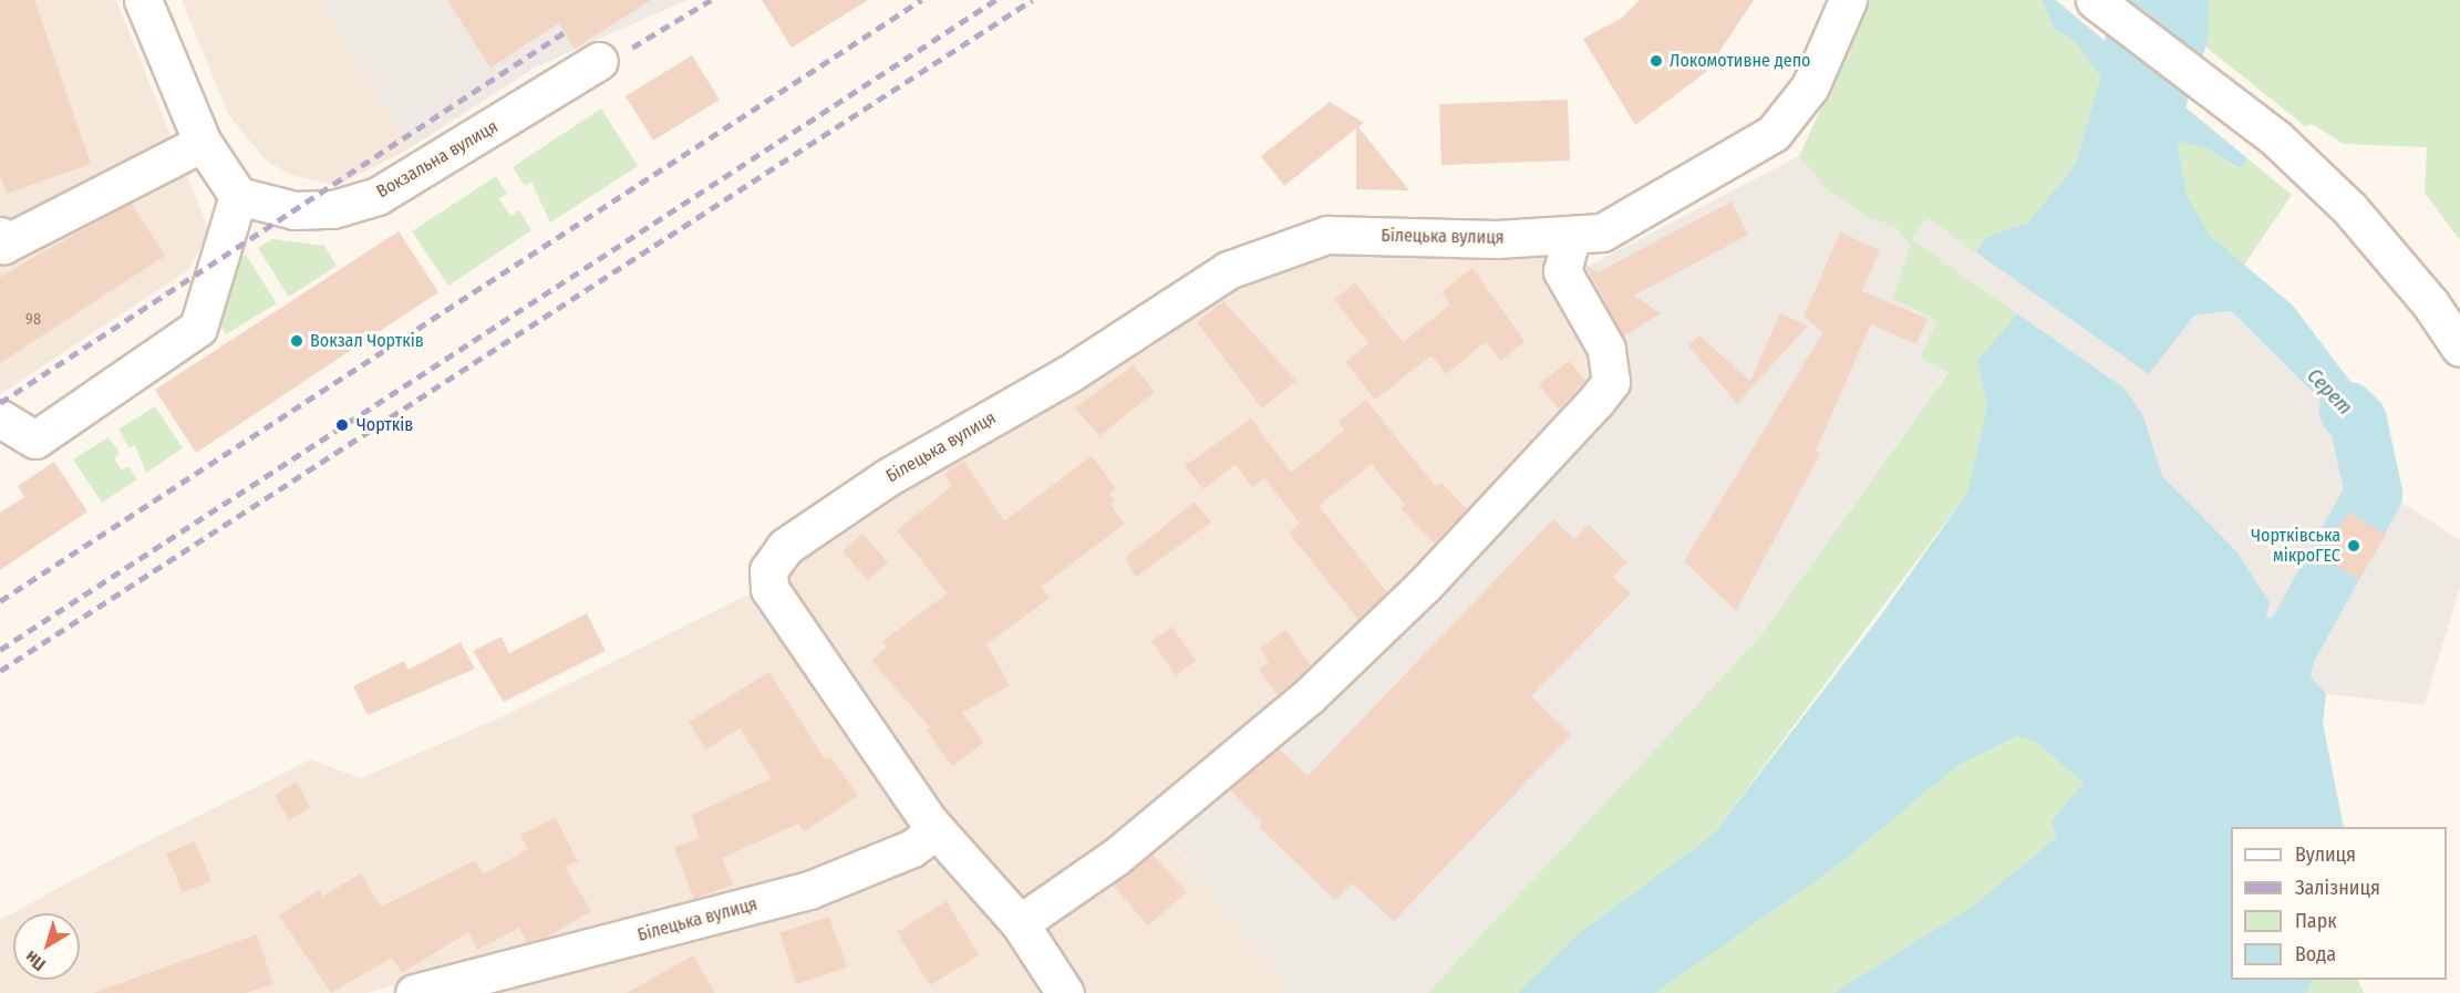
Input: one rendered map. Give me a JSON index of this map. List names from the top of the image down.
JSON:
{
  "streets": {
    "street": ["Вокзальна вулиця", "Білецька вулиця"]
  },
  "water": ["Серет"],
  "places": [
    "Локомотивне депо",
    "Вокзал Чортків",
    "Чортків",
    "Чортківська мікроГЕС"
  ],
  "house_numbers": ["98"],
  "legend": [
    "Вулиця",
    "Залізниця",
    "Парк",
    "Вода"
  ],
  "north": "bottom left"
}
